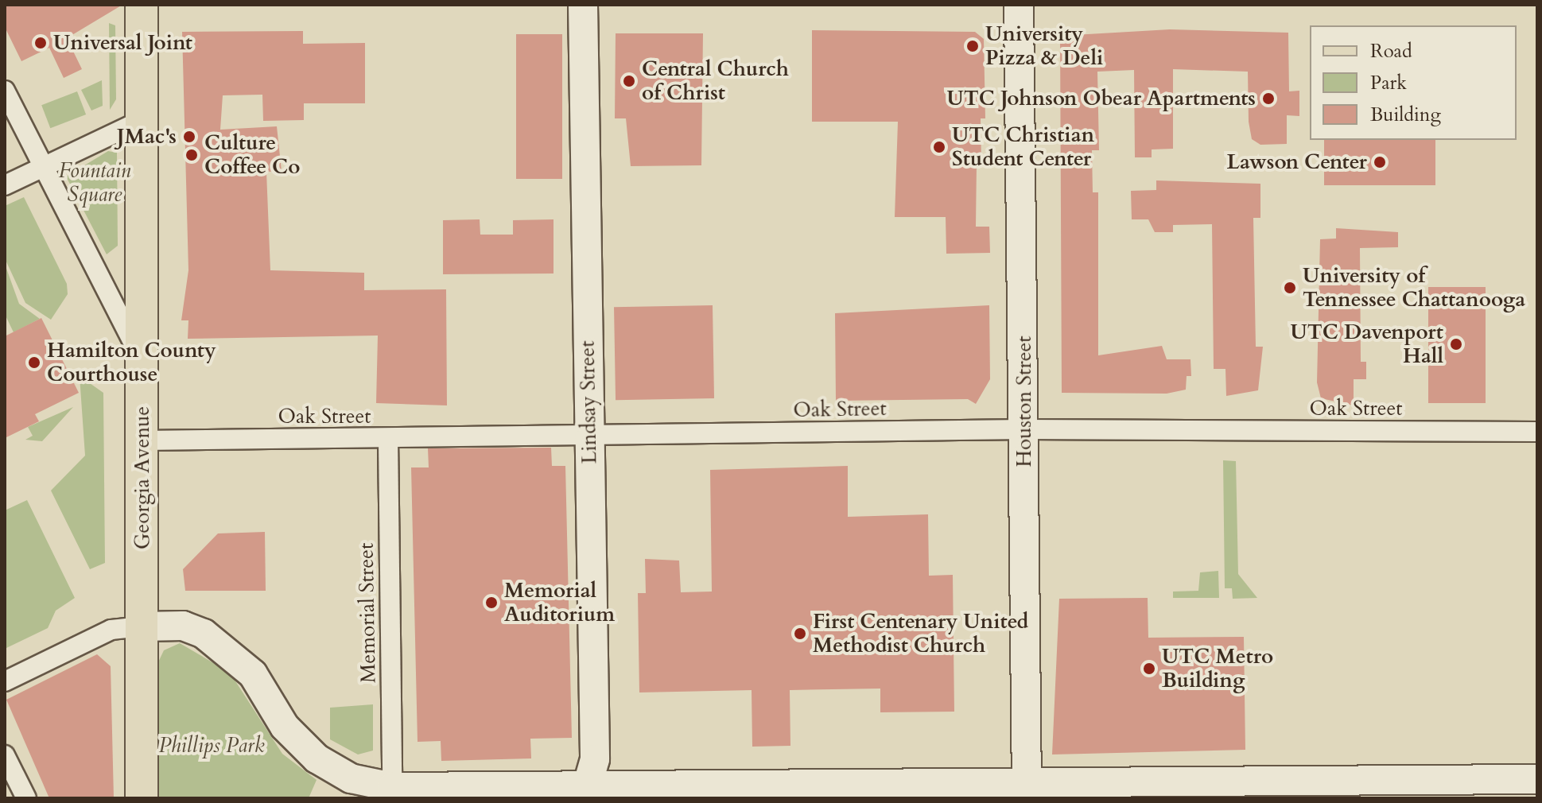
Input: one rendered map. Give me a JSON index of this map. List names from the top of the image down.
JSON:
{
  "streets": {
    "main road": ["Georgia Avenue"],
    "street": [
      "Houston Street",
      "Lindsay Street",
      "Oak Street",
      "Memorial Street"
    ]
  },
  "crossings": [
    ["Houston Street", "Oak Street"],
    ["Lindsay Street", "Oak Street"],
    ["Oak Street", "Georgia Avenue"],
    ["Oak Street", "Memorial Street"]
  ],
  "parks": ["Fountain Square", "Phillips Park"],
  "places": [
    "Universal Joint",
    "University Pizza & Deli",
    "Central Church of Christ",
    "UTC Johnson Obear Apartments",
    "JMac's",
    "UTC Christian Student Center",
    "Culture Coffee Co",
    "Lawson Center",
    "University of Tennessee Chattanooga",
    "UTC Davenport Hall",
    "Hamilton County Courthouse",
    "Memorial Auditorium",
    "First Centenary United Methodist Church",
    "UTC Metro Building"
  ],
  "legend": ["Road", "Park", "Building"]
}
